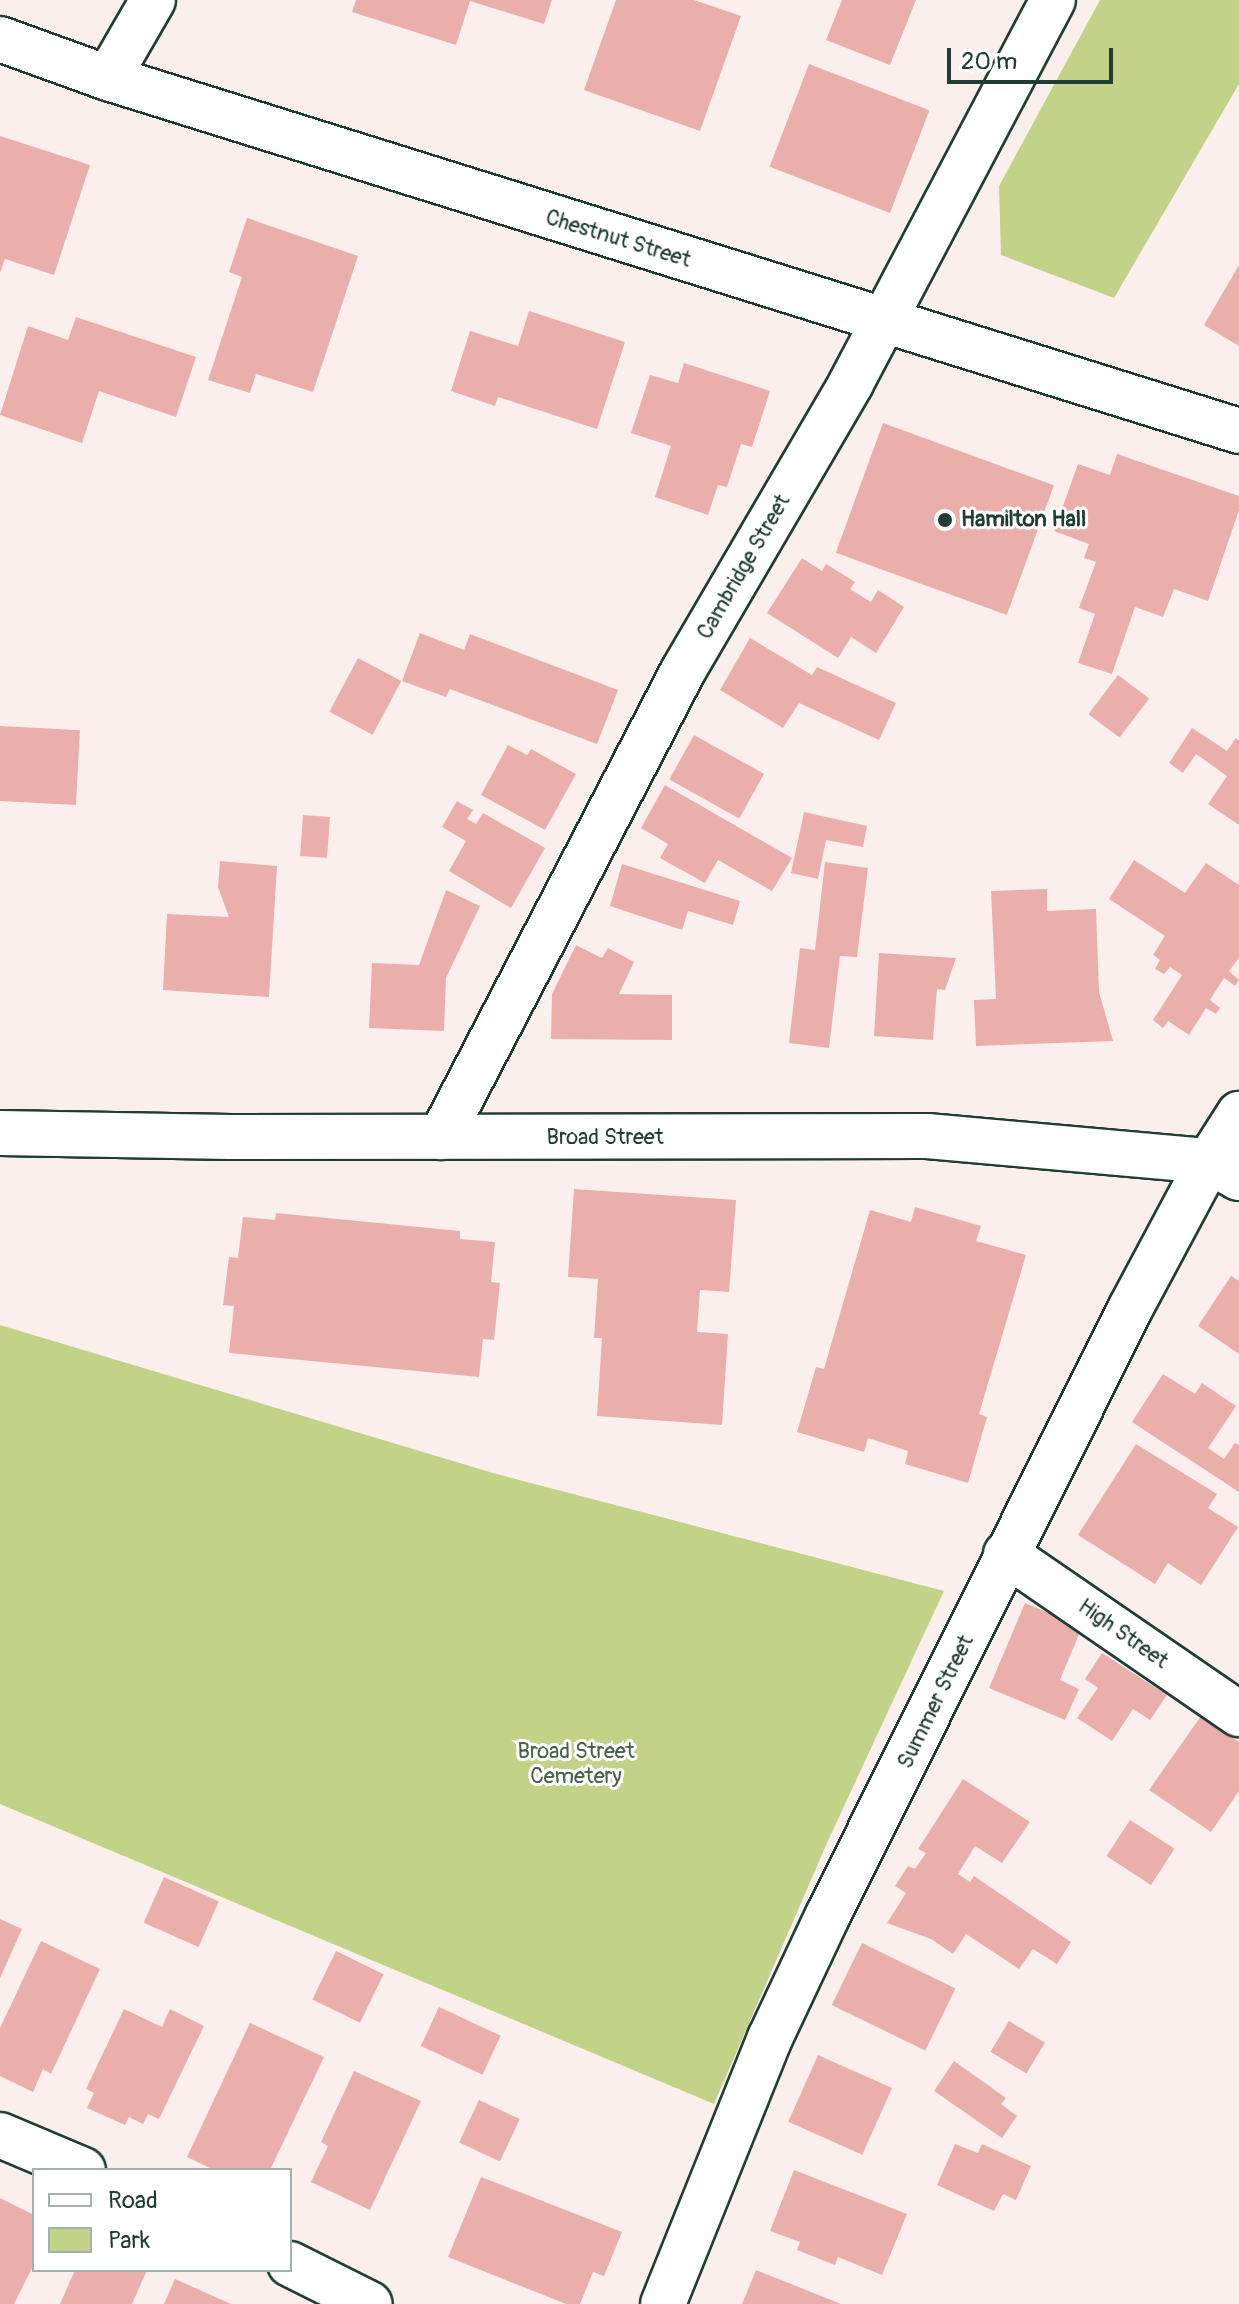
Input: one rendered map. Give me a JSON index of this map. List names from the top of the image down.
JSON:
{
  "streets": {
    "street": [
      "Chestnut Street",
      "Cambridge Street",
      "Broad Street",
      "High Street",
      "Summer Street"
    ]
  },
  "crossings": [
    ["Chestnut Street", "Cambridge Street"],
    ["Cambridge Street", "Broad Street"],
    ["Broad Street", "Summer Street"],
    ["High Street", "Summer Street"]
  ],
  "parks": ["Broad Street Cemetery"],
  "places": ["Hamilton Hall"],
  "legend": ["Road", "Park"],
  "scale_bar": "20 m"
}
